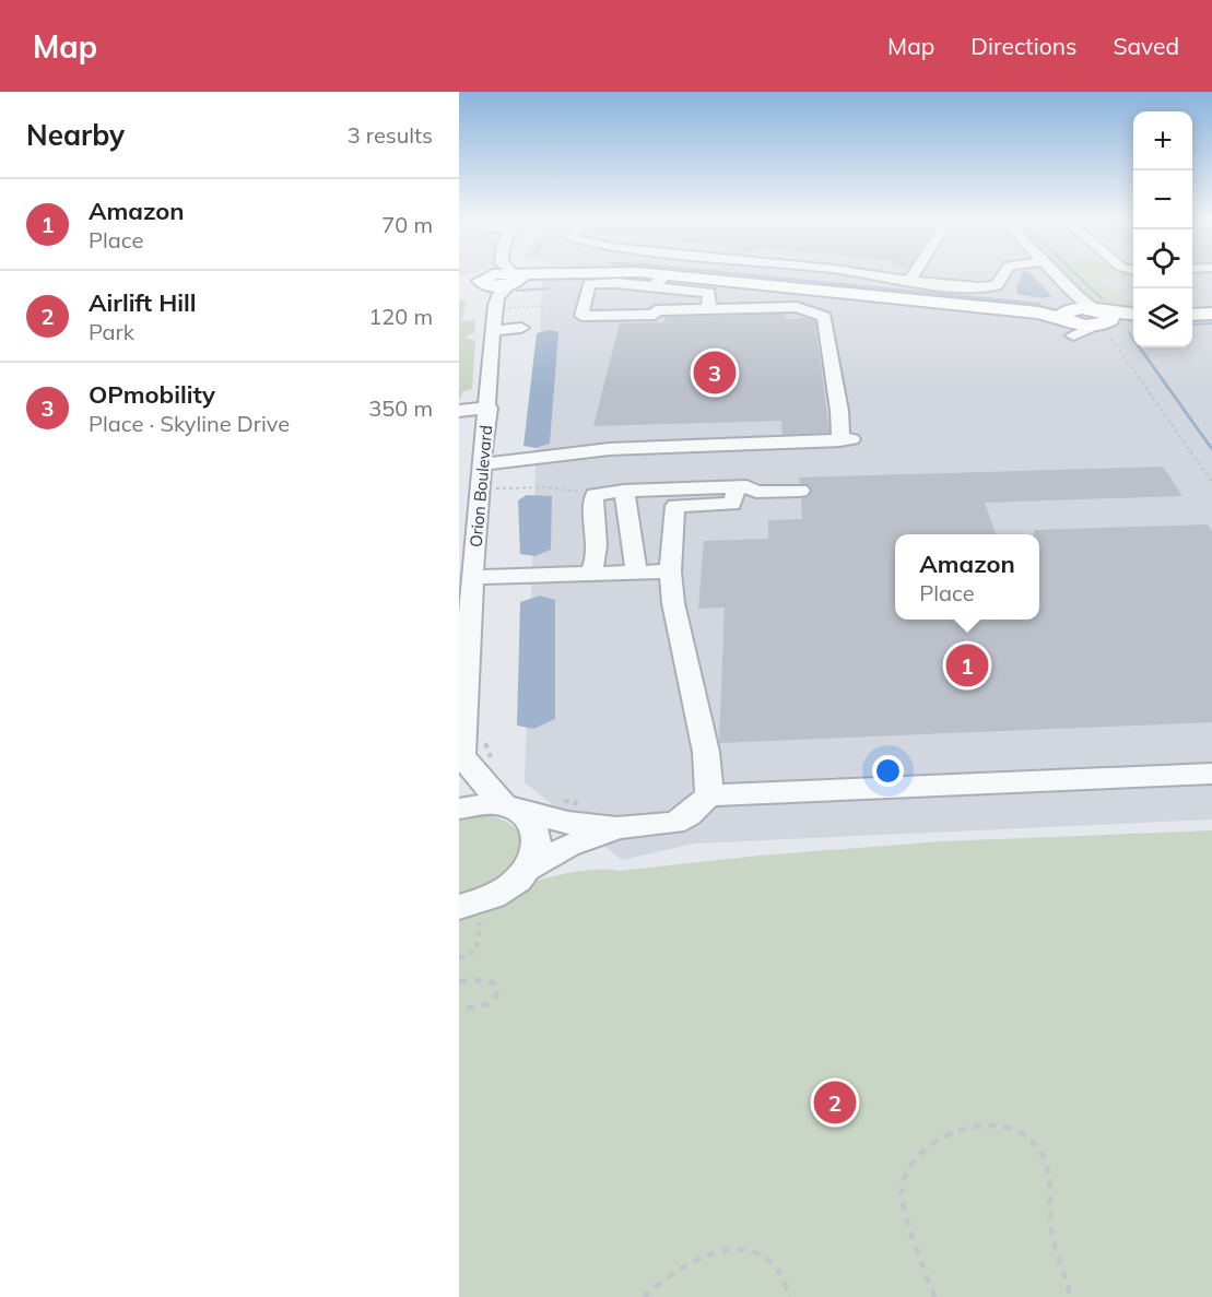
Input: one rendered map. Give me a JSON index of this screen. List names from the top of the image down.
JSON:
{
  "streets": {
    "street": ["Orion Boulevard"]
  },
  "page": {
    "header": "Map",
    "nav": ["Map", "Directions", "Saved"],
    "heading": ["Nearby", "3 results"],
    "map_buttons": ["+", "−"],
    "list": [
      {
        "mark": "1",
        "name": "Amazon",
        "note": "Place",
        "value": "70 m"
      },
      {
        "mark": "2",
        "name": "Airlift Hill",
        "note": "Park",
        "value": "120 m"
      },
      {
        "mark": "3",
        "name": "OPmobility",
        "note": "Place · Skyline Drive",
        "value": "350 m"
      }
    ],
    "pins": ["3", "1", "2"],
    "popup": ["Amazon", "Place"]
  }
}
